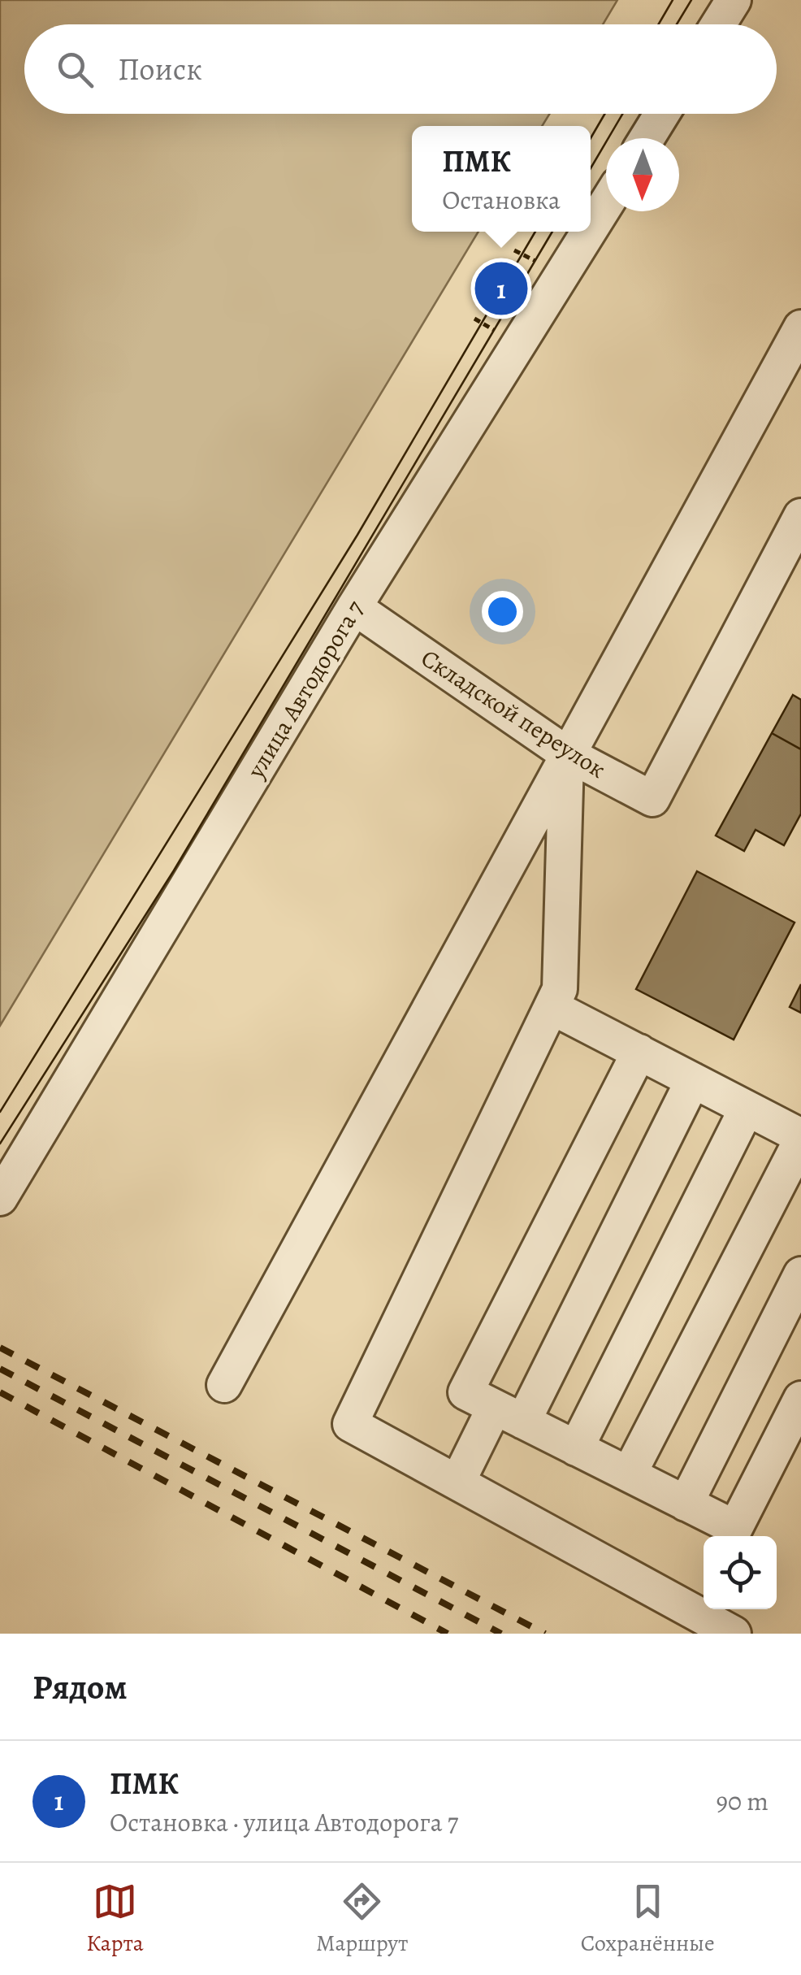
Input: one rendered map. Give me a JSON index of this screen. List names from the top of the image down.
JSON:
{
  "streets": {
    "street": ["улица Автодорога 7", "Складской переулок"]
  },
  "crossings": [
    ["улица Автодорога 7", "Складской переулок"]
  ],
  "north": "bottom",
  "page": {
    "search": "Поиск",
    "popup": ["ПМК", "Остановка"],
    "pins": "1",
    "heading": "Рядом",
    "list": [
      {
        "mark": "1",
        "name": "ПМК",
        "note": "Остановка · улица Автодорога 7",
        "value": "90 m"
      }
    ],
    "nav": ["Карта", "Маршрут", "Сохранённые"]
  }
}
